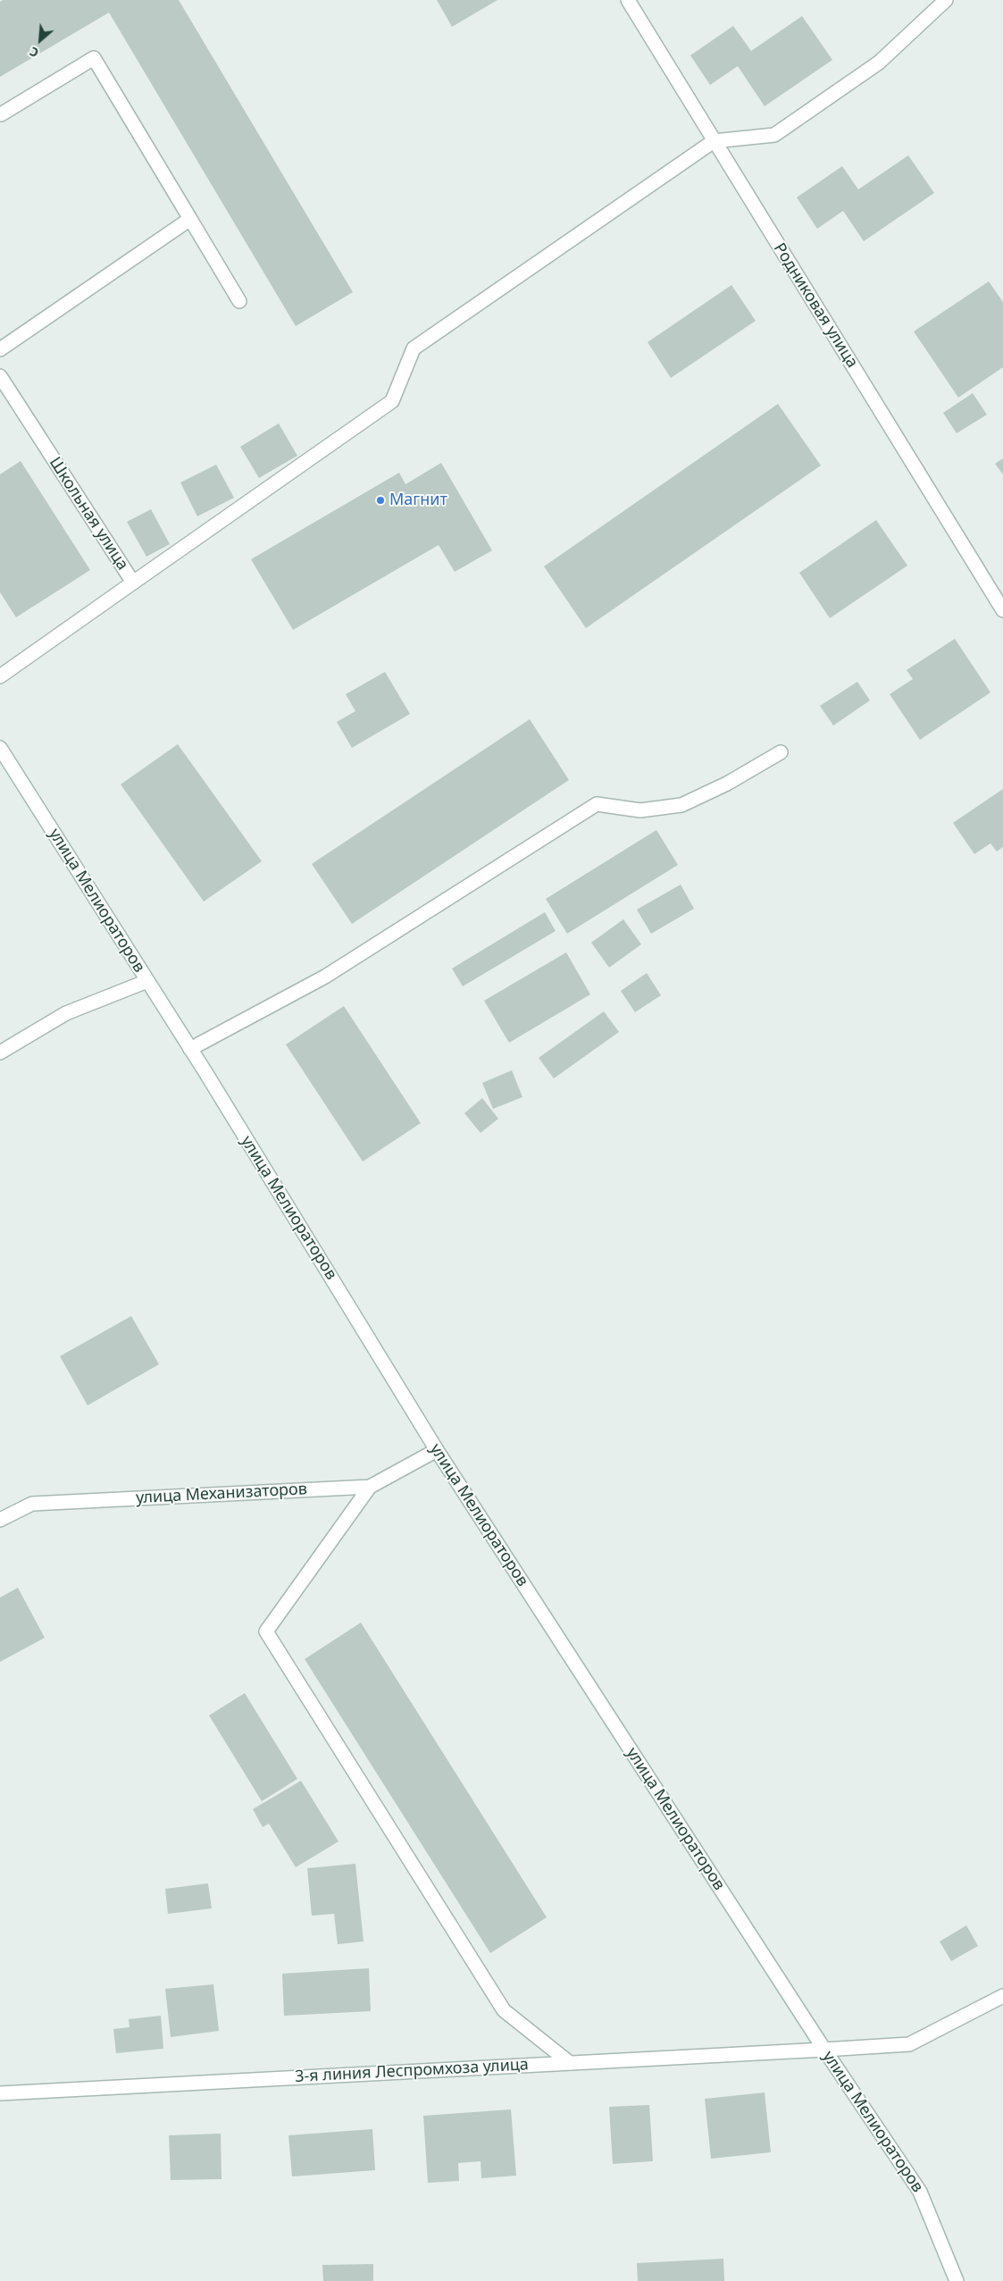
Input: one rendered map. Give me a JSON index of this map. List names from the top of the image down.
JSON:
{
  "streets": {
    "street": [
      "Родниковая улица",
      "Школьная улица",
      "улица Мелиораторов",
      "улица Механизаторов",
      "3-я линия Леспромхоза улица"
    ]
  },
  "crossings": [
    ["улица Мелиораторов", "улица Механизаторов"],
    ["улица Мелиораторов", "3-я линия Леспромхоза улица"]
  ],
  "places": ["Магнит"],
  "north": "bottom left"
}
